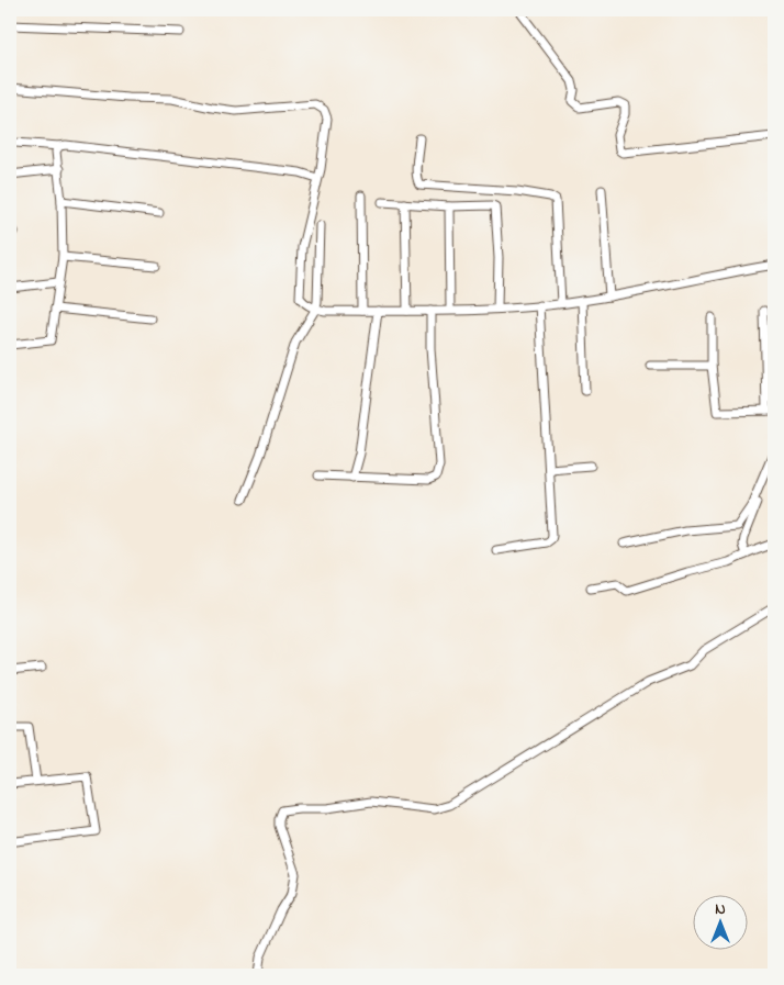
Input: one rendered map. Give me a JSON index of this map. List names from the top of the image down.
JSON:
{
  "north": "top"
}
